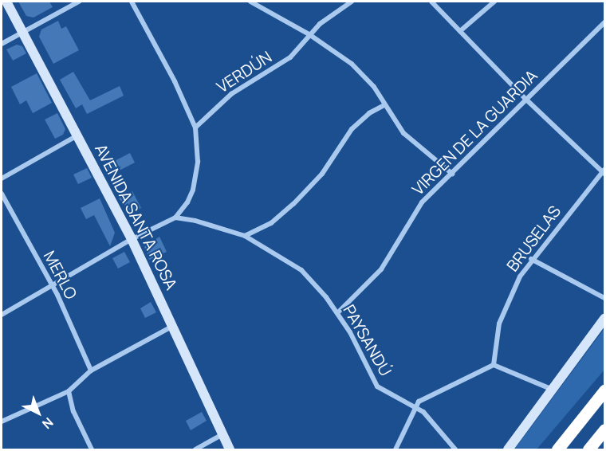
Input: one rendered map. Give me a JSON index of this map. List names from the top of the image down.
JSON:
{
  "streets": {
    "street": [
      "VERDÚN",
      "VIRGEN DE LA GUARDIA",
      "AVENIDA SANTA ROSA",
      "BRUSELAS",
      "MERLO",
      "PAYSANDÚ"
    ]
  },
  "crossings": [
    ["VIRGEN DE LA GUARDIA", "PAYSANDÚ"]
  ],
  "north": "bottom right"
}
